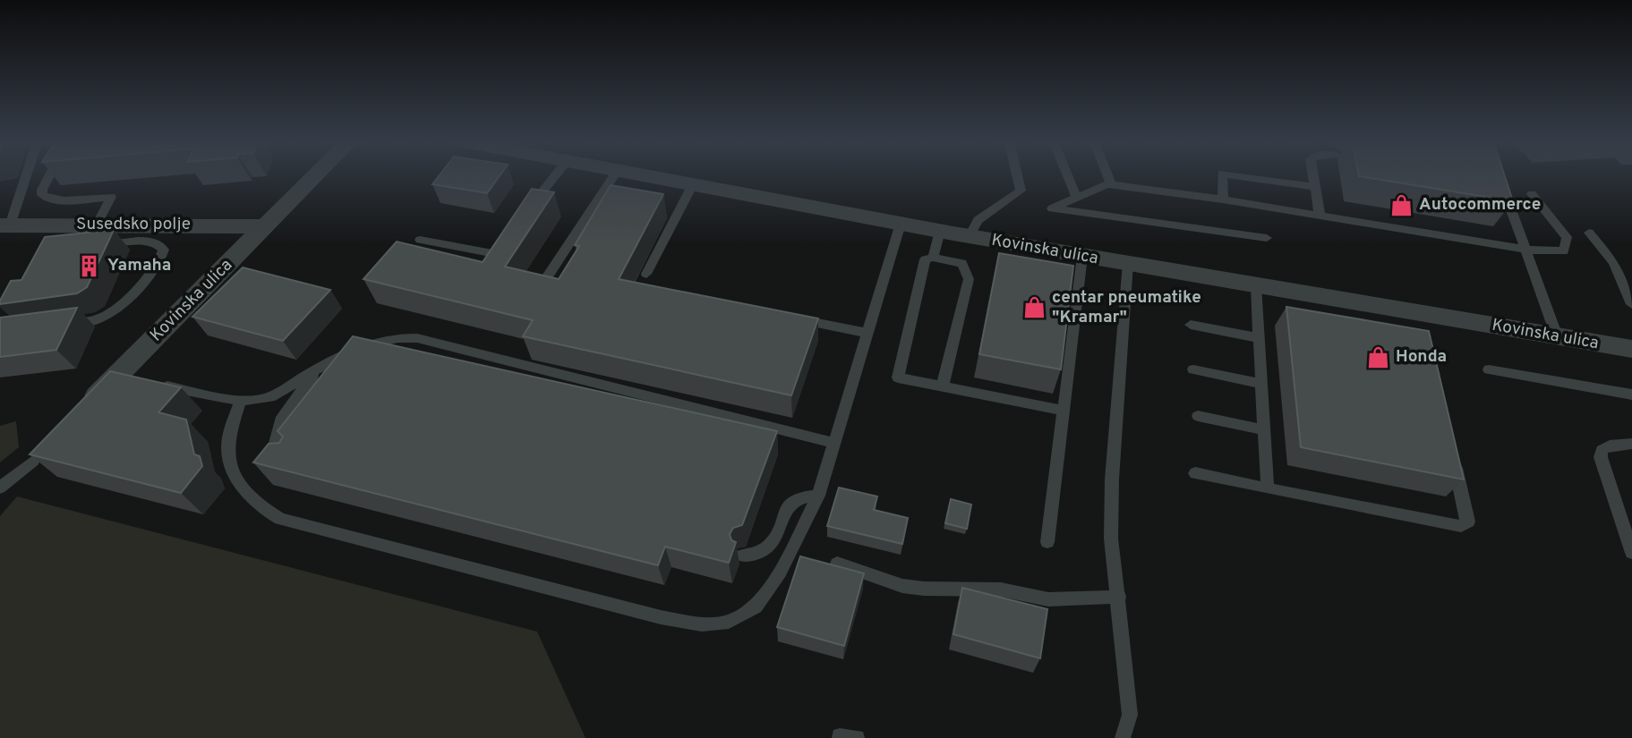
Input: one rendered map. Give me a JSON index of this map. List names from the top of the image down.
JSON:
{
  "streets": {
    "street": ["Susedsko polje", "Kovinska ulica"]
  },
  "crossings": [
    ["Susedsko polje", "Kovinska ulica"]
  ],
  "places": {
    "shop": ["Autocommerce", "centar pneumatike \"Kramar\"", "Honda"],
    "building": ["Yamaha"]
  }
}
